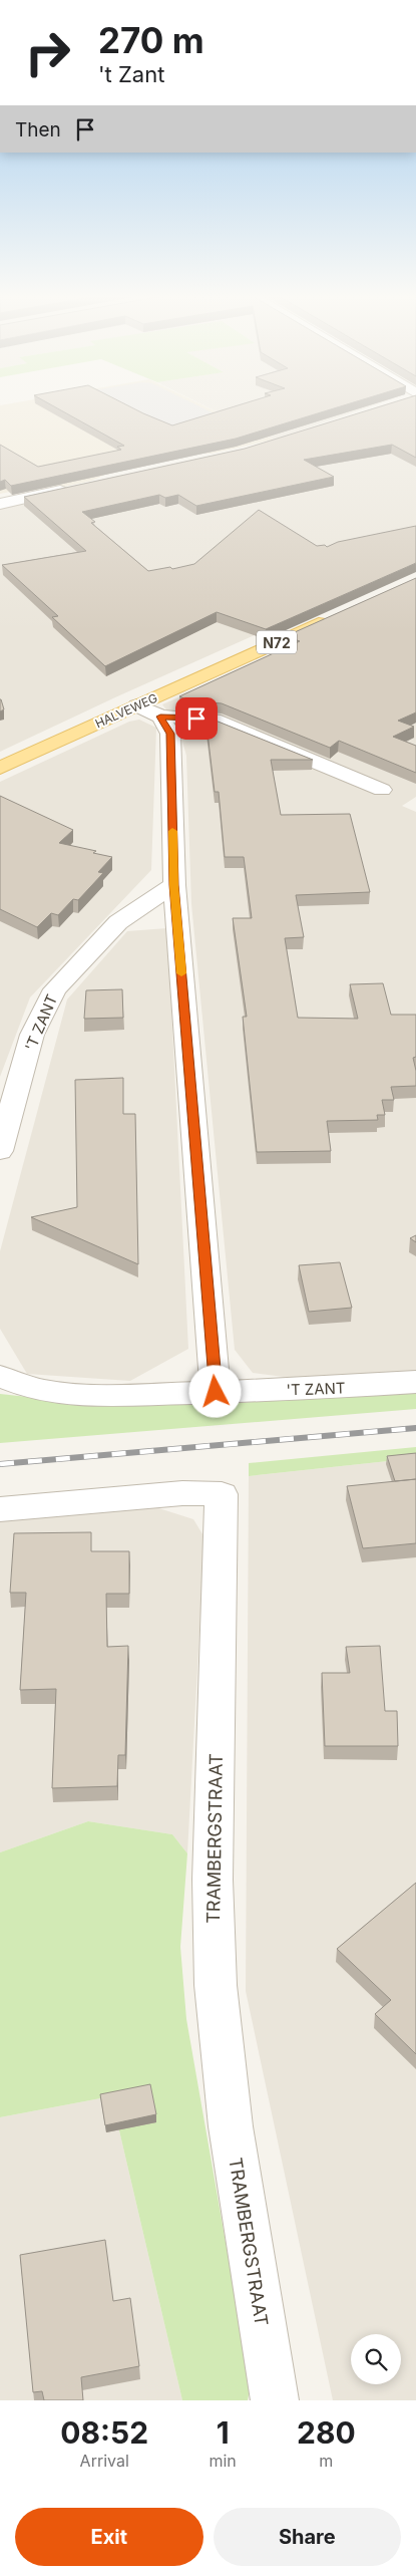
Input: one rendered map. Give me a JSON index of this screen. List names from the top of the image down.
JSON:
{
  "streets": {
    "main road": ["N72", "HALVEWEG"],
    "street": ["'T ZANT", "TRAMBERGSTRAAT"]
  },
  "page": {
    "turn": ["270 m", "'t Zant"],
    "then": "Then",
    "eta": [
      "08:52",
      "Arrival",
      "1",
      "min",
      "280",
      "m"
    ],
    "buttons": ["Exit", "Share"]
  }
}
